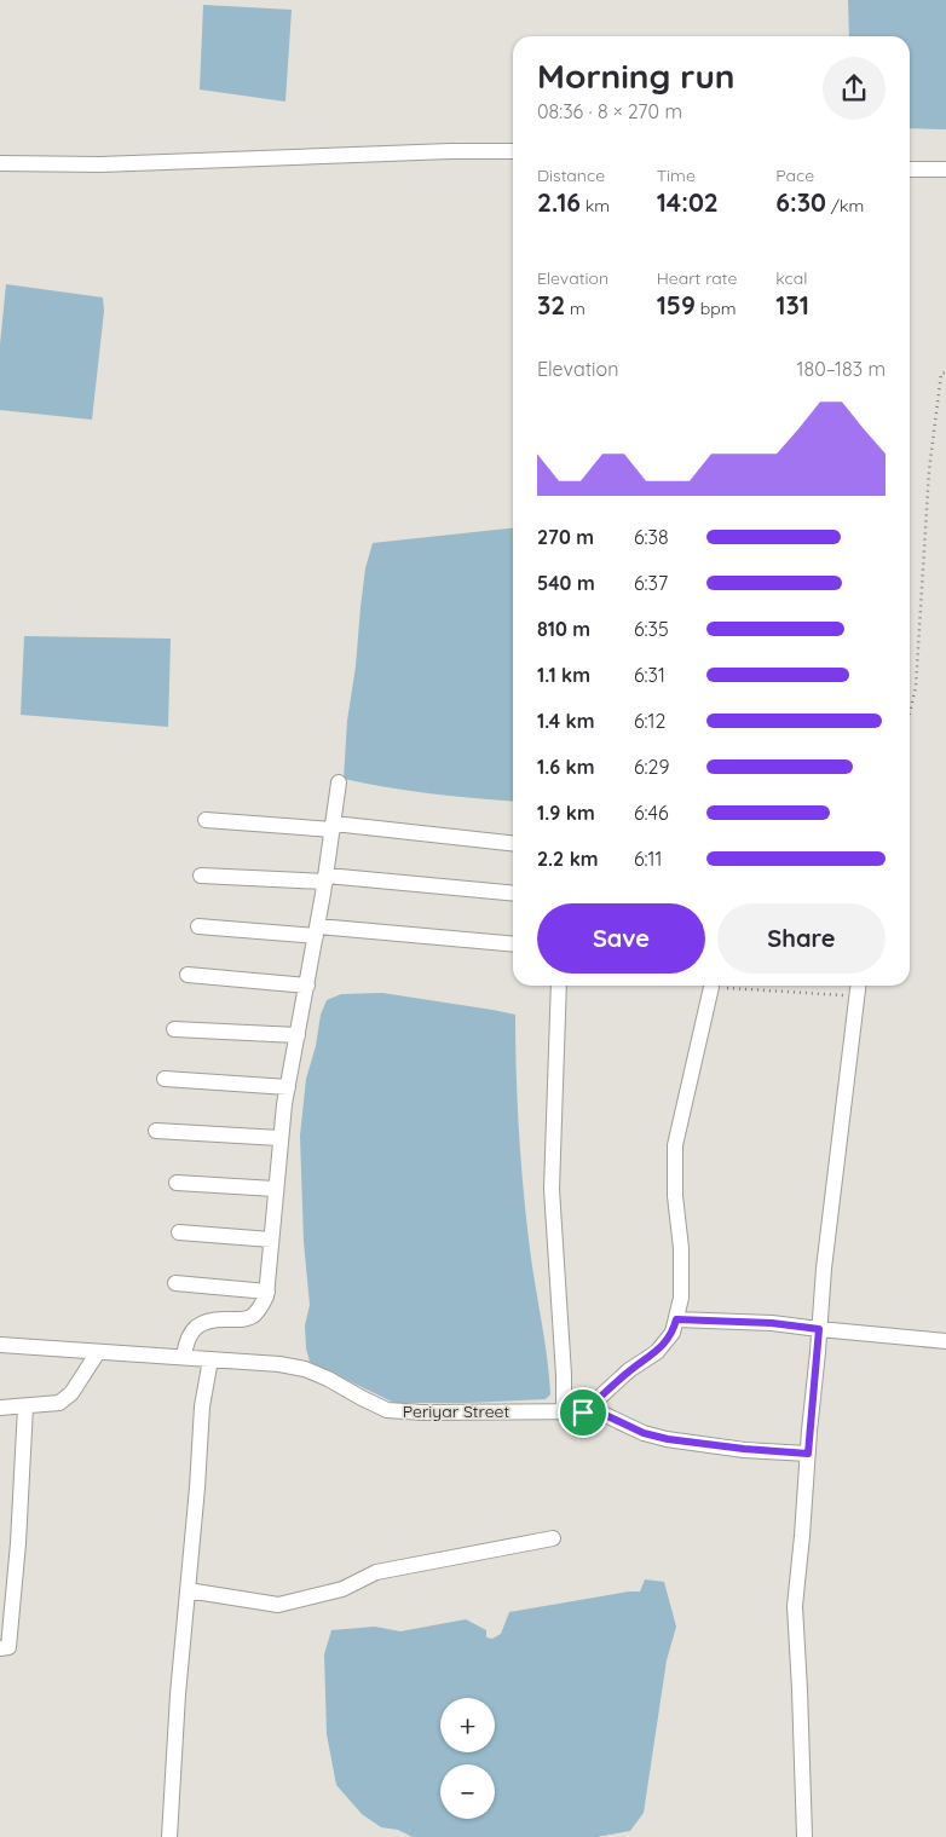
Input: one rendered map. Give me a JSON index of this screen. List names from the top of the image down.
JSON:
{
  "streets": {
    "street": ["Periyar Street"]
  },
  "page": {
    "heading": ["Morning run", "08:36 · 8 × 270 m"],
    "stats": [
      ["Distance", "2.16 km"],
      ["Time", "14:02"],
      ["Pace", "6:30 /km"],
      ["Elevation", "32 m"],
      ["Heart rate", "159 bpm"],
      ["kcal", "131"]
    ],
    "chart": ["Elevation", "180–183 m"],
    "list": [
      {
        "name": "270 m",
        "note": "6:38"
      },
      {
        "name": "540 m",
        "note": "6:37"
      },
      {
        "name": "810 m",
        "note": "6:35"
      },
      {
        "name": "1.1 km",
        "note": "6:31"
      },
      {
        "name": "1.4 km",
        "note": "6:12"
      },
      {
        "name": "1.6 km",
        "note": "6:29"
      },
      {
        "name": "1.9 km",
        "note": "6:46"
      },
      {
        "name": "2.2 km",
        "note": "6:11"
      }
    ],
    "buttons": ["Save", "Share"],
    "map_buttons": ["+", "−"]
  }
}
